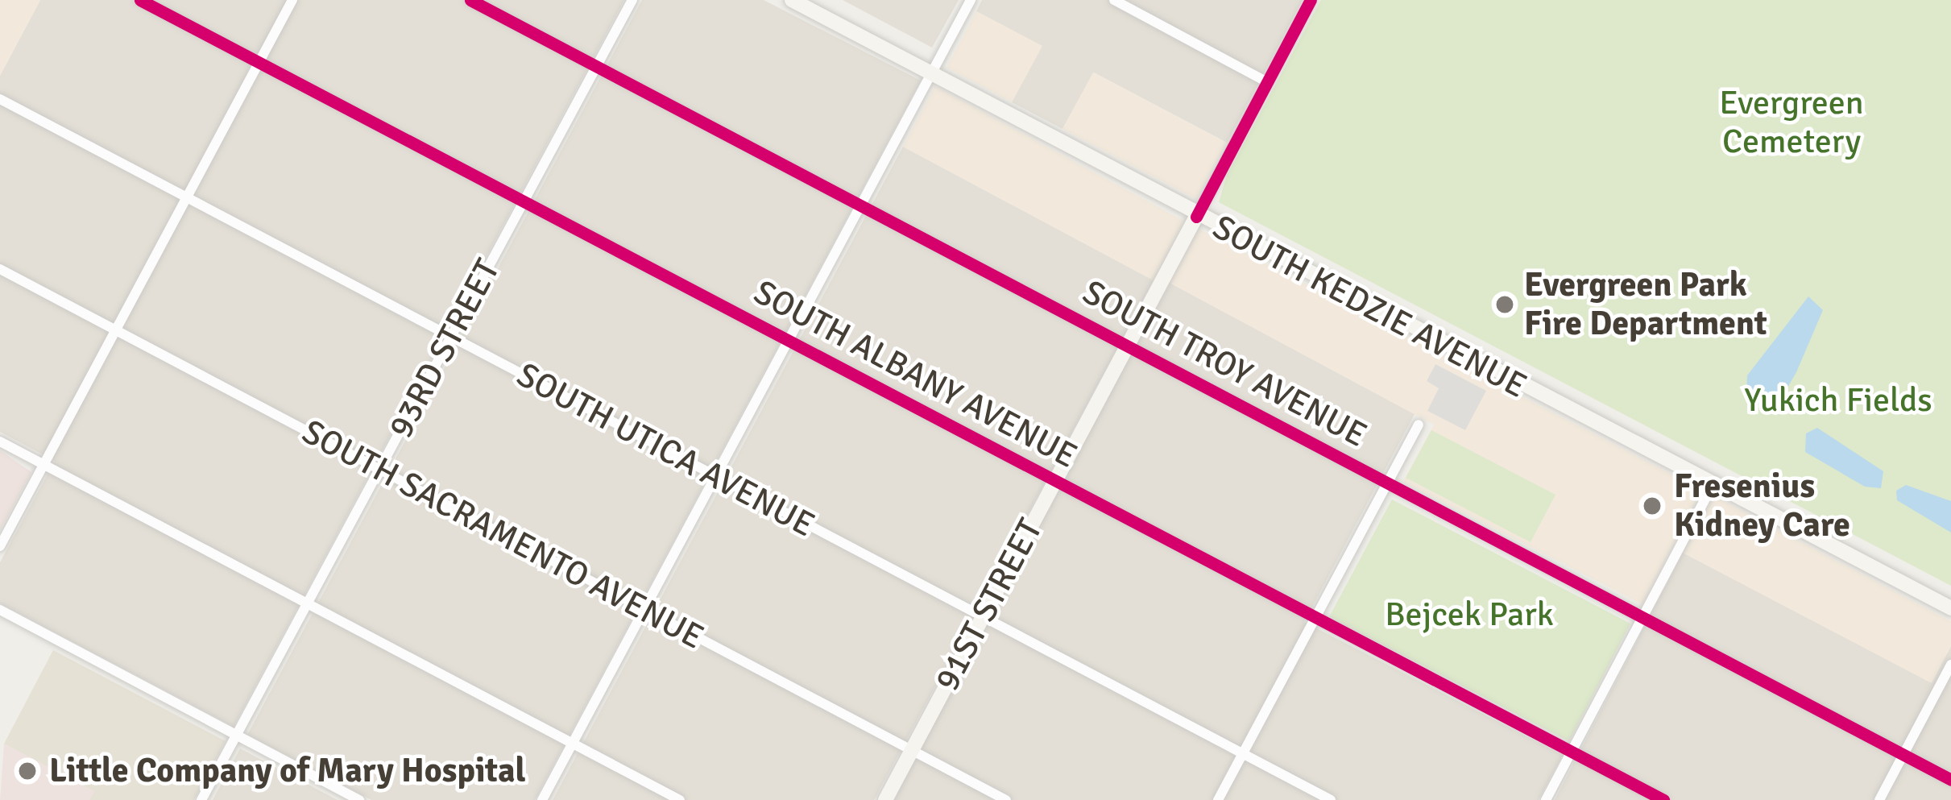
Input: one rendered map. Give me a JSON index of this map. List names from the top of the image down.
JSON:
{
  "streets": {
    "main road": ["SOUTH KEDZIE AVENUE", "91ST STREET"],
    "street": [
      "93RD STREET",
      "SOUTH TROY AVENUE",
      "SOUTH ALBANY AVENUE",
      "SOUTH UTICA AVENUE",
      "SOUTH SACRAMENTO AVENUE"
    ]
  },
  "crossings": [
    ["SOUTH KEDZIE AVENUE", "91ST STREET"],
    ["93RD STREET", "SOUTH TROY AVENUE"],
    ["93RD STREET", "SOUTH ALBANY AVENUE"],
    ["93RD STREET", "SOUTH UTICA AVENUE"],
    ["93RD STREET", "SOUTH SACRAMENTO AVENUE"],
    ["SOUTH TROY AVENUE", "91ST STREET"],
    ["SOUTH ALBANY AVENUE", "91ST STREET"],
    ["SOUTH UTICA AVENUE", "91ST STREET"],
    ["SOUTH SACRAMENTO AVENUE", "91ST STREET"]
  ],
  "parks": ["Evergreen Cemetery", "Yukich Fields", "Bejcek Park"],
  "places": ["Evergreen Park Fire Department", "Fresenius Kidney Care", "Little Company of Mary Hospital"]
}
